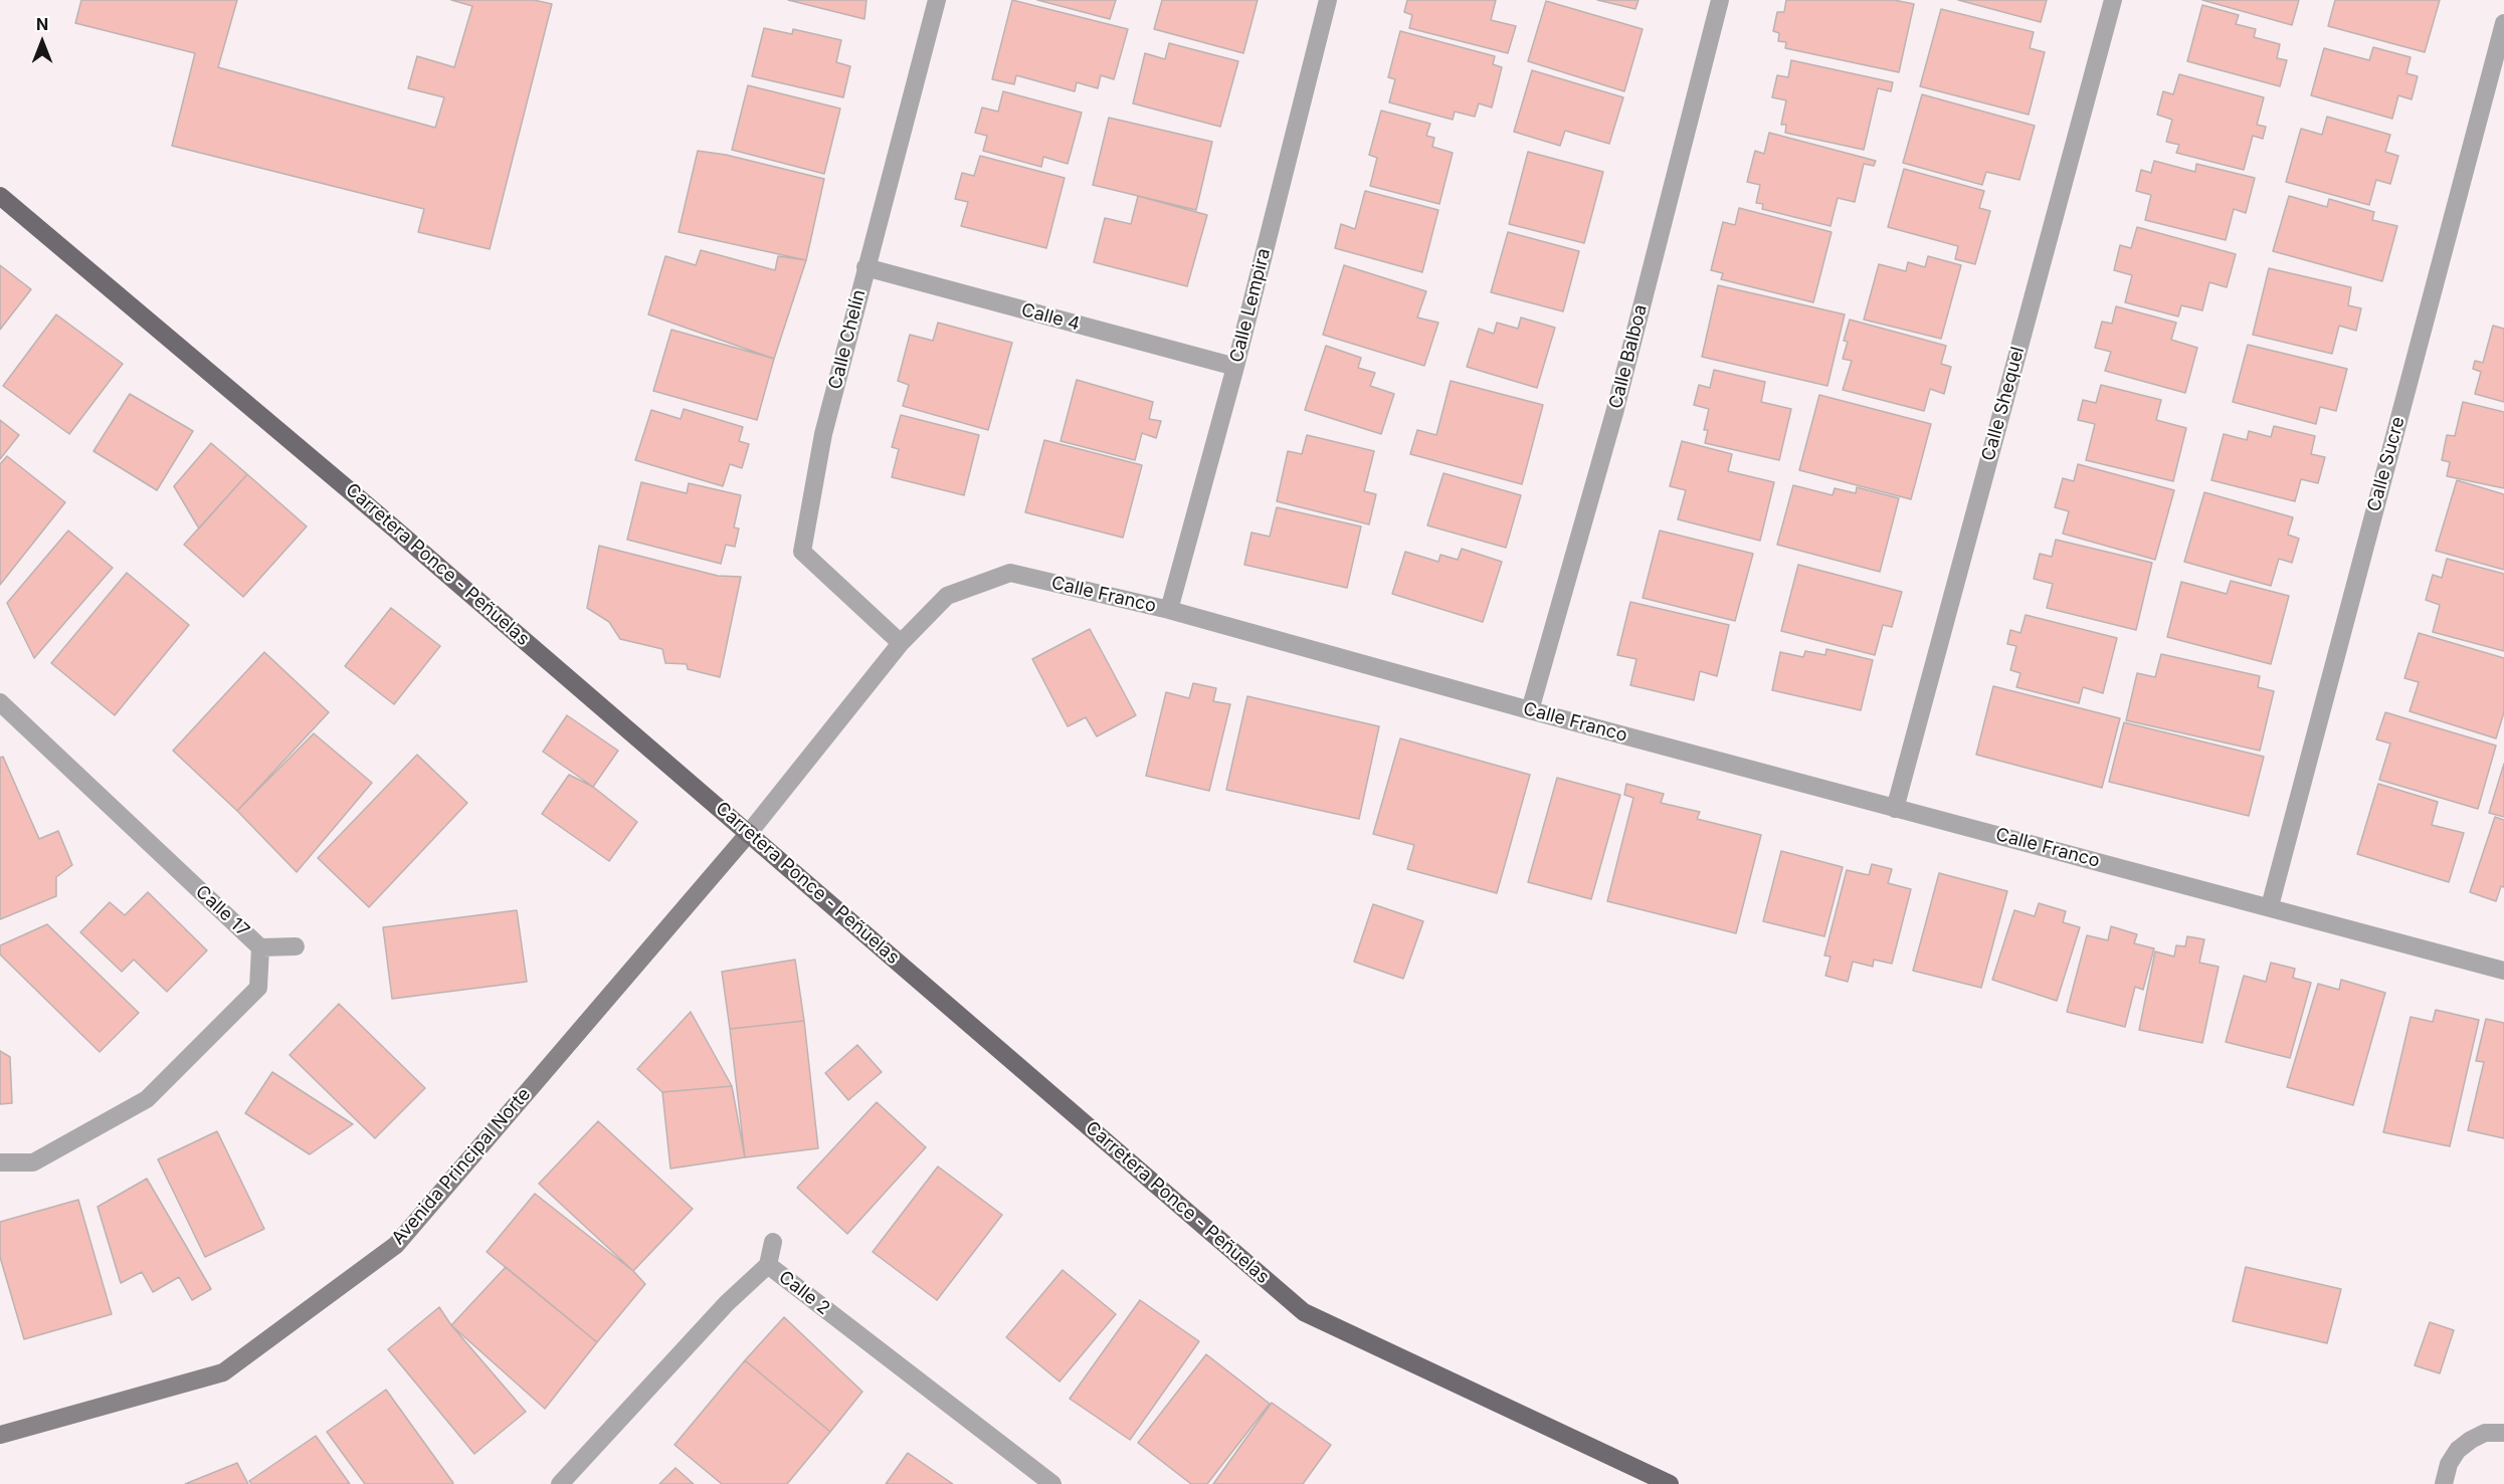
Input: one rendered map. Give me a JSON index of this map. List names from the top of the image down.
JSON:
{
  "streets": {
    "main road": ["Carretera Ponce - Peñuelas"],
    "street": [
      "Calle Lempira",
      "Calle 4",
      "Calle Chelín",
      "Calle Balboa",
      "Calle Shequel",
      "Calle Sucre",
      "Calle Franco",
      "Calle 17",
      "Avenida Principal Norte",
      "Calle 2"
    ]
  },
  "crossings": [
    ["Calle Lempira", "Calle 4"],
    ["Calle Lempira", "Calle Franco"],
    ["Calle 4", "Calle Chelín"],
    ["Calle Chelín", "Calle Franco"],
    ["Calle Balboa", "Calle Franco"],
    ["Calle Shequel", "Calle Franco"],
    ["Calle Sucre", "Calle Franco"],
    ["Carretera Ponce - Peñuelas", "Calle Franco"],
    ["Carretera Ponce - Peñuelas", "Avenida Principal Norte"],
    ["Calle Franco", "Avenida Principal Norte"]
  ],
  "north": "top"
}
